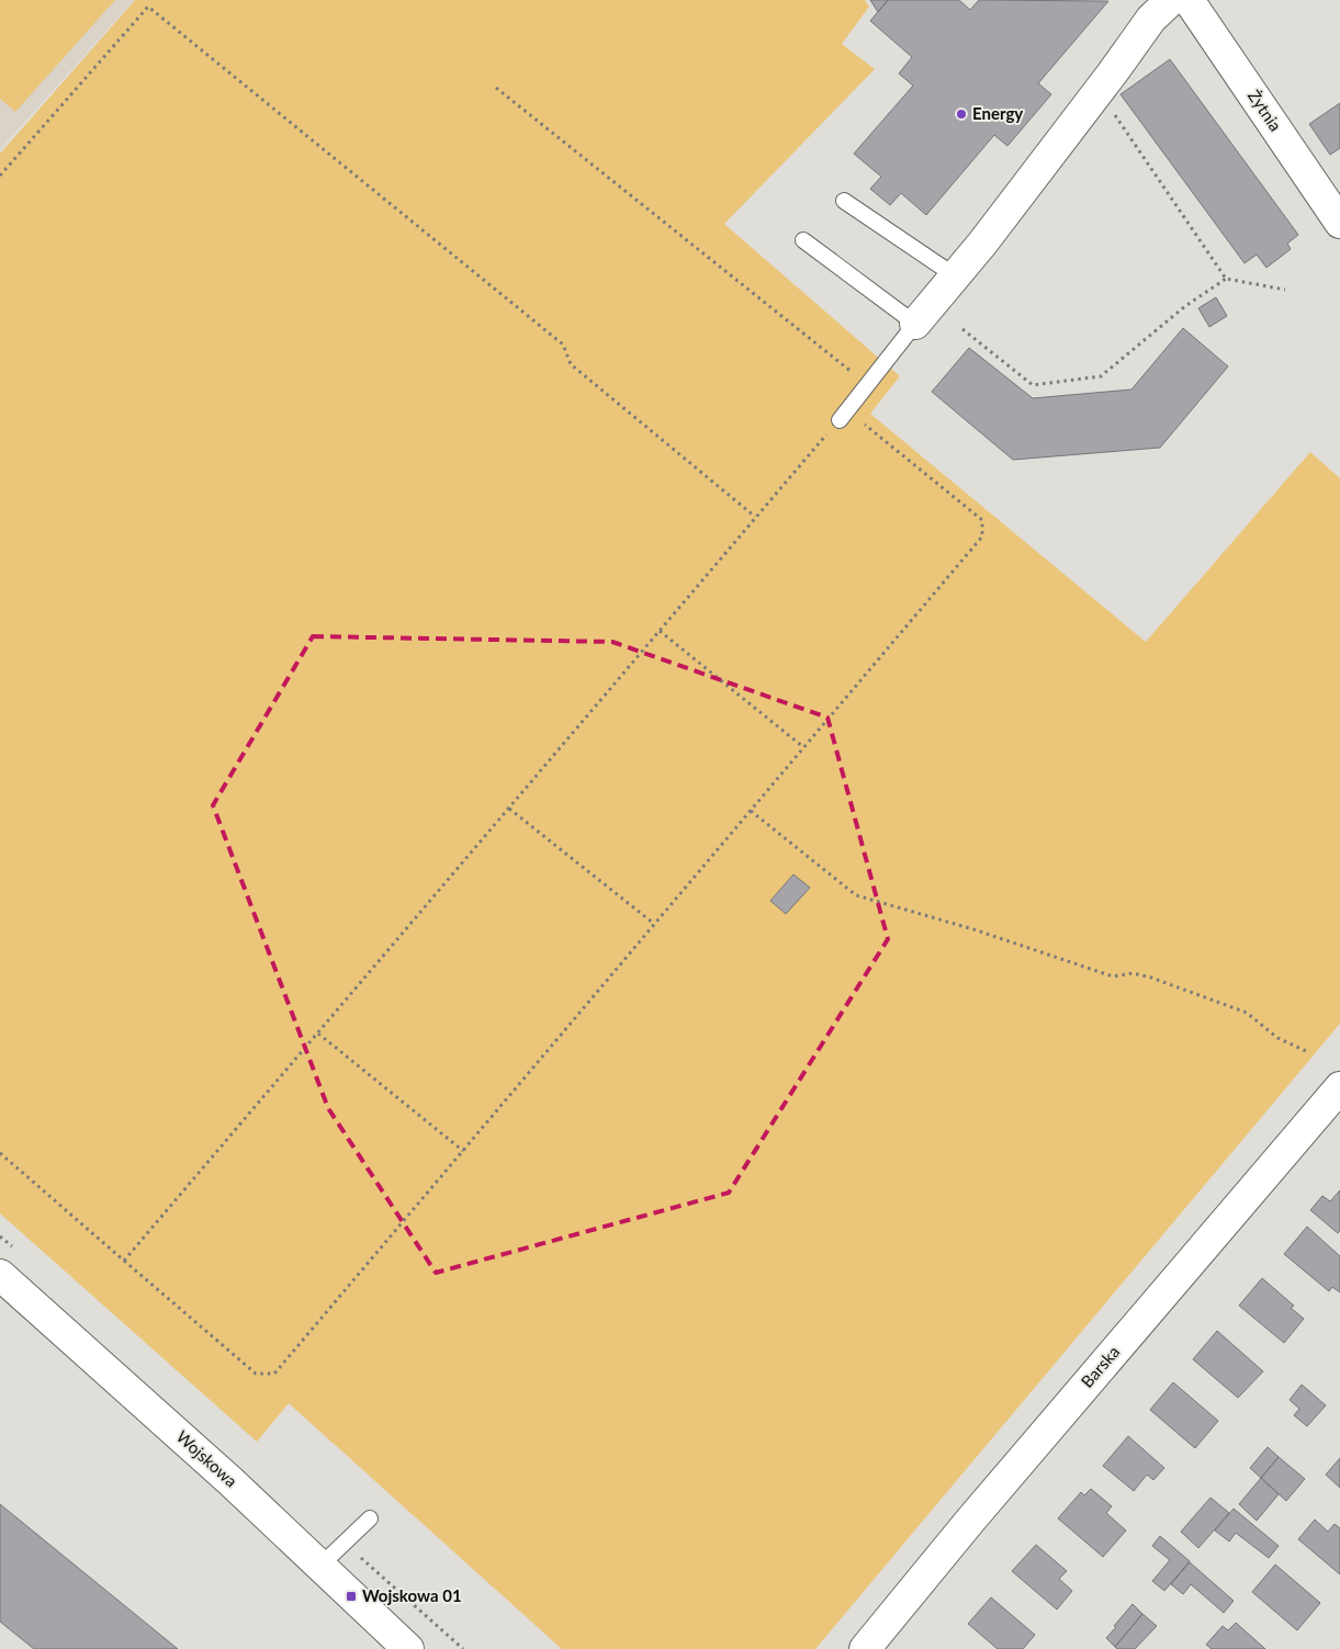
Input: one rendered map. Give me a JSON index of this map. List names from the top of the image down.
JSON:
{
  "streets": {
    "street": ["Żytnia", "Barska", "Wojskowa"]
  },
  "places": {
    "other": ["Energy"],
    "transit": ["Wojskowa 01"]
  }
}
